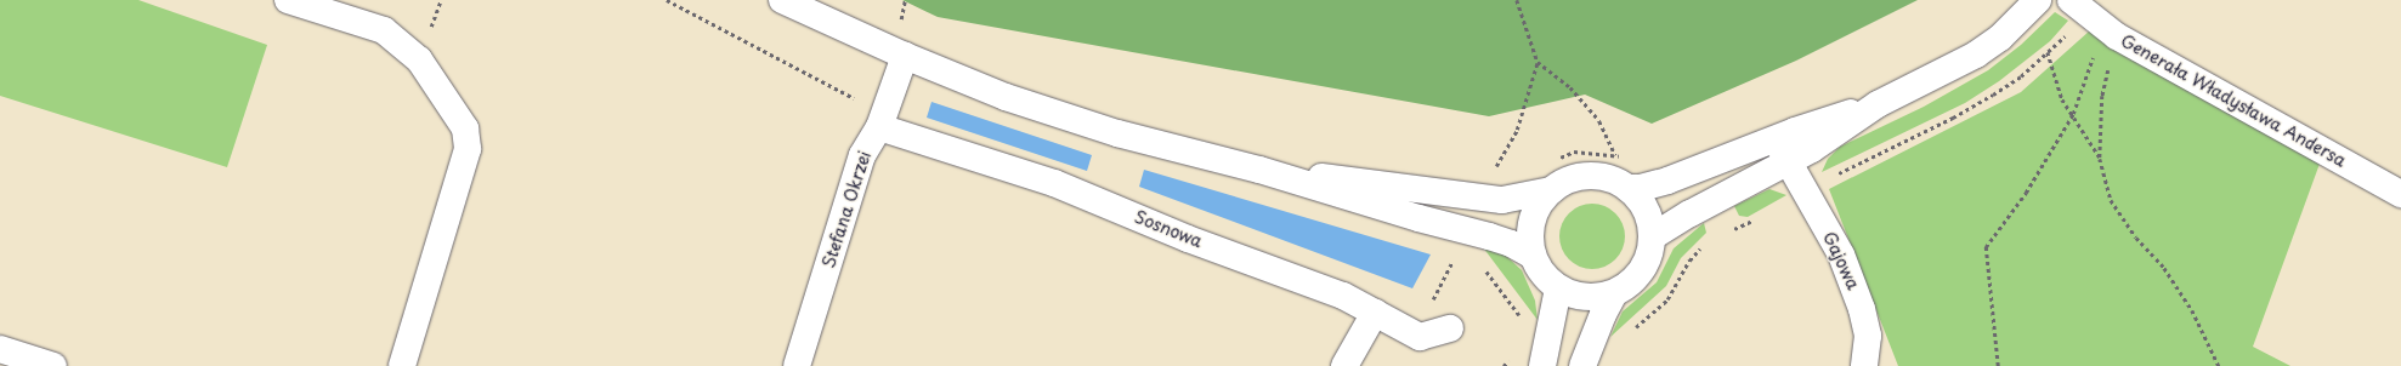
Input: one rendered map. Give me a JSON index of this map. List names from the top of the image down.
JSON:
{
  "streets": {
    "street": [
      "Generała Władysława Andersa",
      "Stefana Okrzei",
      "Sosnowa",
      "Gajowa"
    ]
  },
  "crossings": [
    ["Stefana Okrzei", "Sosnowa"]
  ]
}
